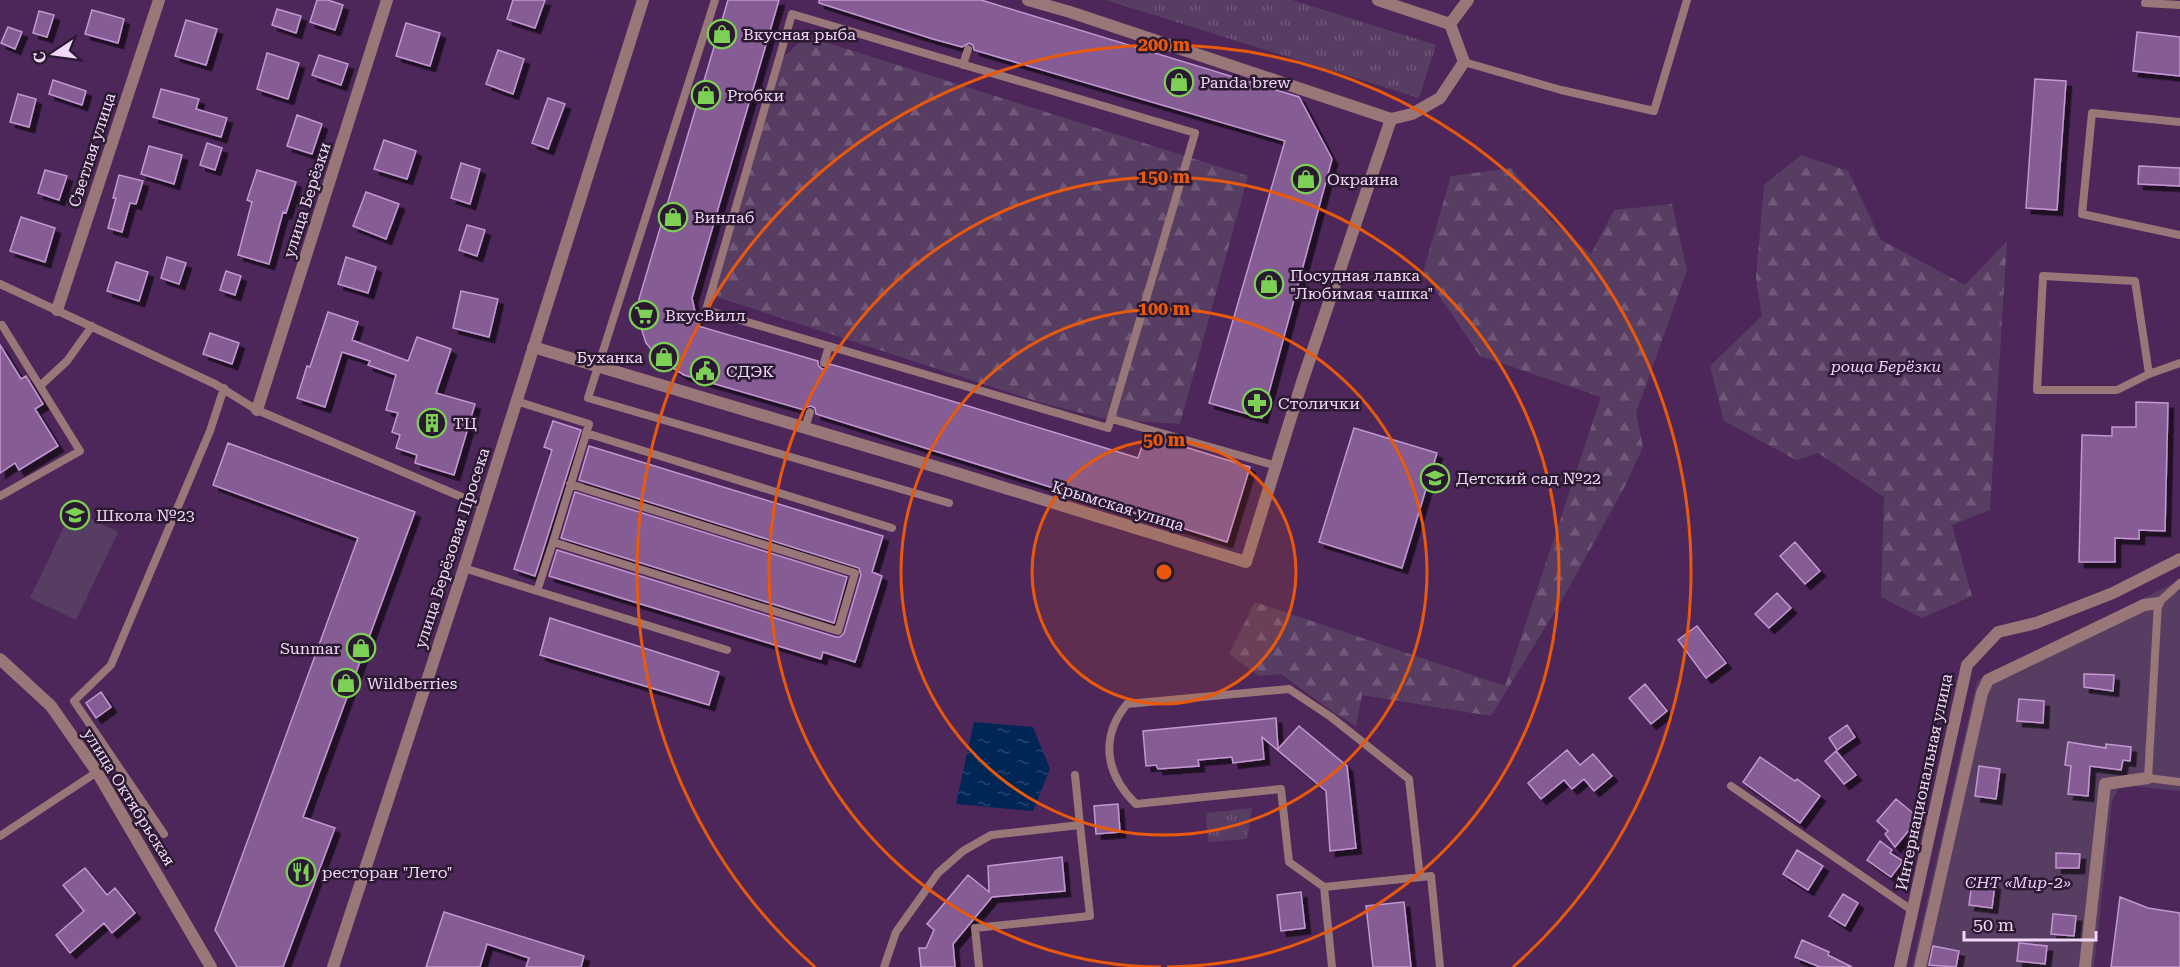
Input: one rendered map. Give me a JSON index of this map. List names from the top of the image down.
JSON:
{
  "streets": {
    "street": [
      "Светлая улица",
      "улица Берёзки",
      "Крымская улица",
      "улица Берёзовая Просека",
      "Интернациональная улица",
      "улица Октябрьская"
    ]
  },
  "crossings": [
    ["Крымская улица", "улица Берёзовая Просека"]
  ],
  "parks": ["роща Берёзки", "СНТ «Мир-2»"],
  "places": {
    "shop": [
      "Вкусная рыба",
      "Panda brew",
      "Proбки",
      "Окраина",
      "Винлаб",
      "Посудная лавка \"Любимая чашка\"",
      "Буханка",
      "Sunmar",
      "Wildberries"
    ],
    "supermarket": ["ВкусВилл"],
    "public building": ["СДЭК"],
    "pharmacy": ["Столички"],
    "building": ["ТЦ"],
    "school or university": ["Детский сад №22", "Школа №23"],
    "restaurant": ["ресторан \"Лето\""]
  },
  "scale_bar": "50 m",
  "north": "left",
  "rings": [
    "200 m",
    "150 m",
    "100 m",
    "50 m"
  ]
}
